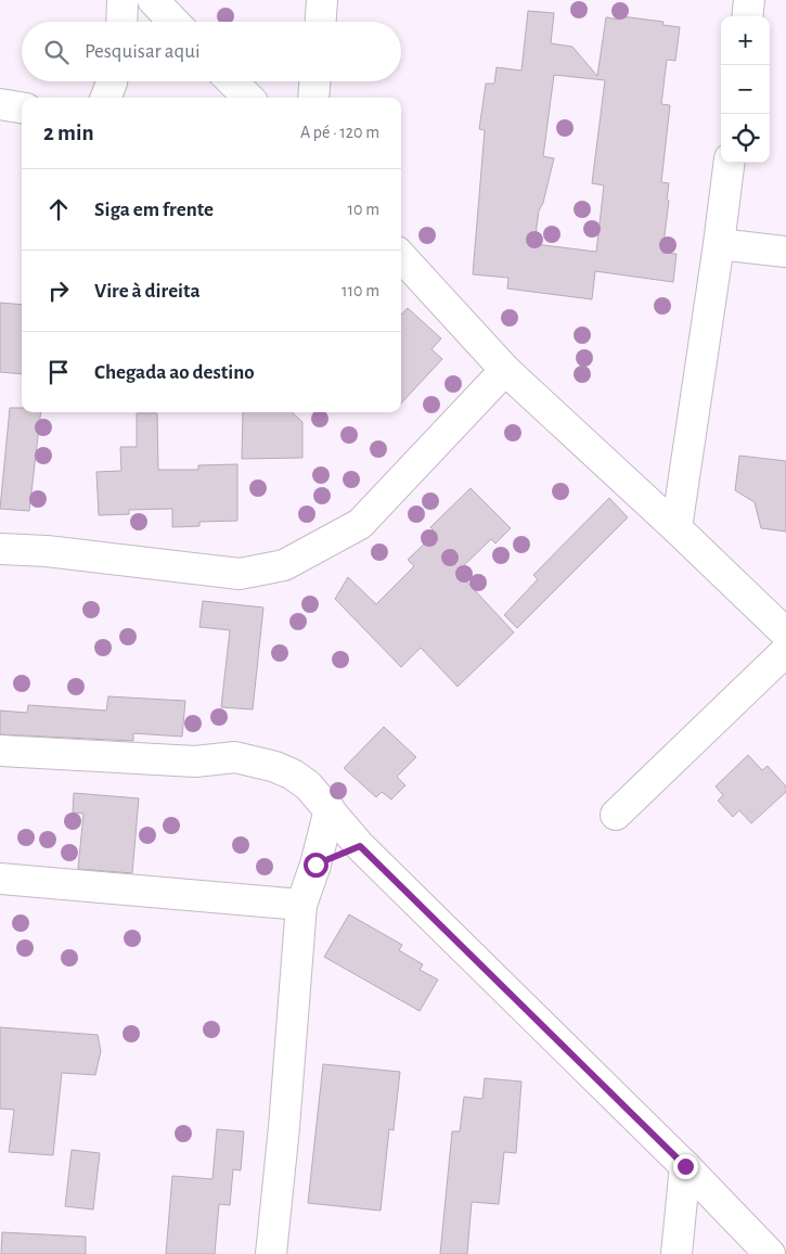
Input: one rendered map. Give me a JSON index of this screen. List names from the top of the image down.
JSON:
{
  "page": {
    "map_buttons": ["+", "−"],
    "search": "Pesquisar aqui",
    "heading": ["2 min", "A pé · 120 m"],
    "list": [
      ["Siga em frente", "10 m"],
      ["Vire à direita", "110 m"],
      "Chegada ao destino"
    ]
  }
}
